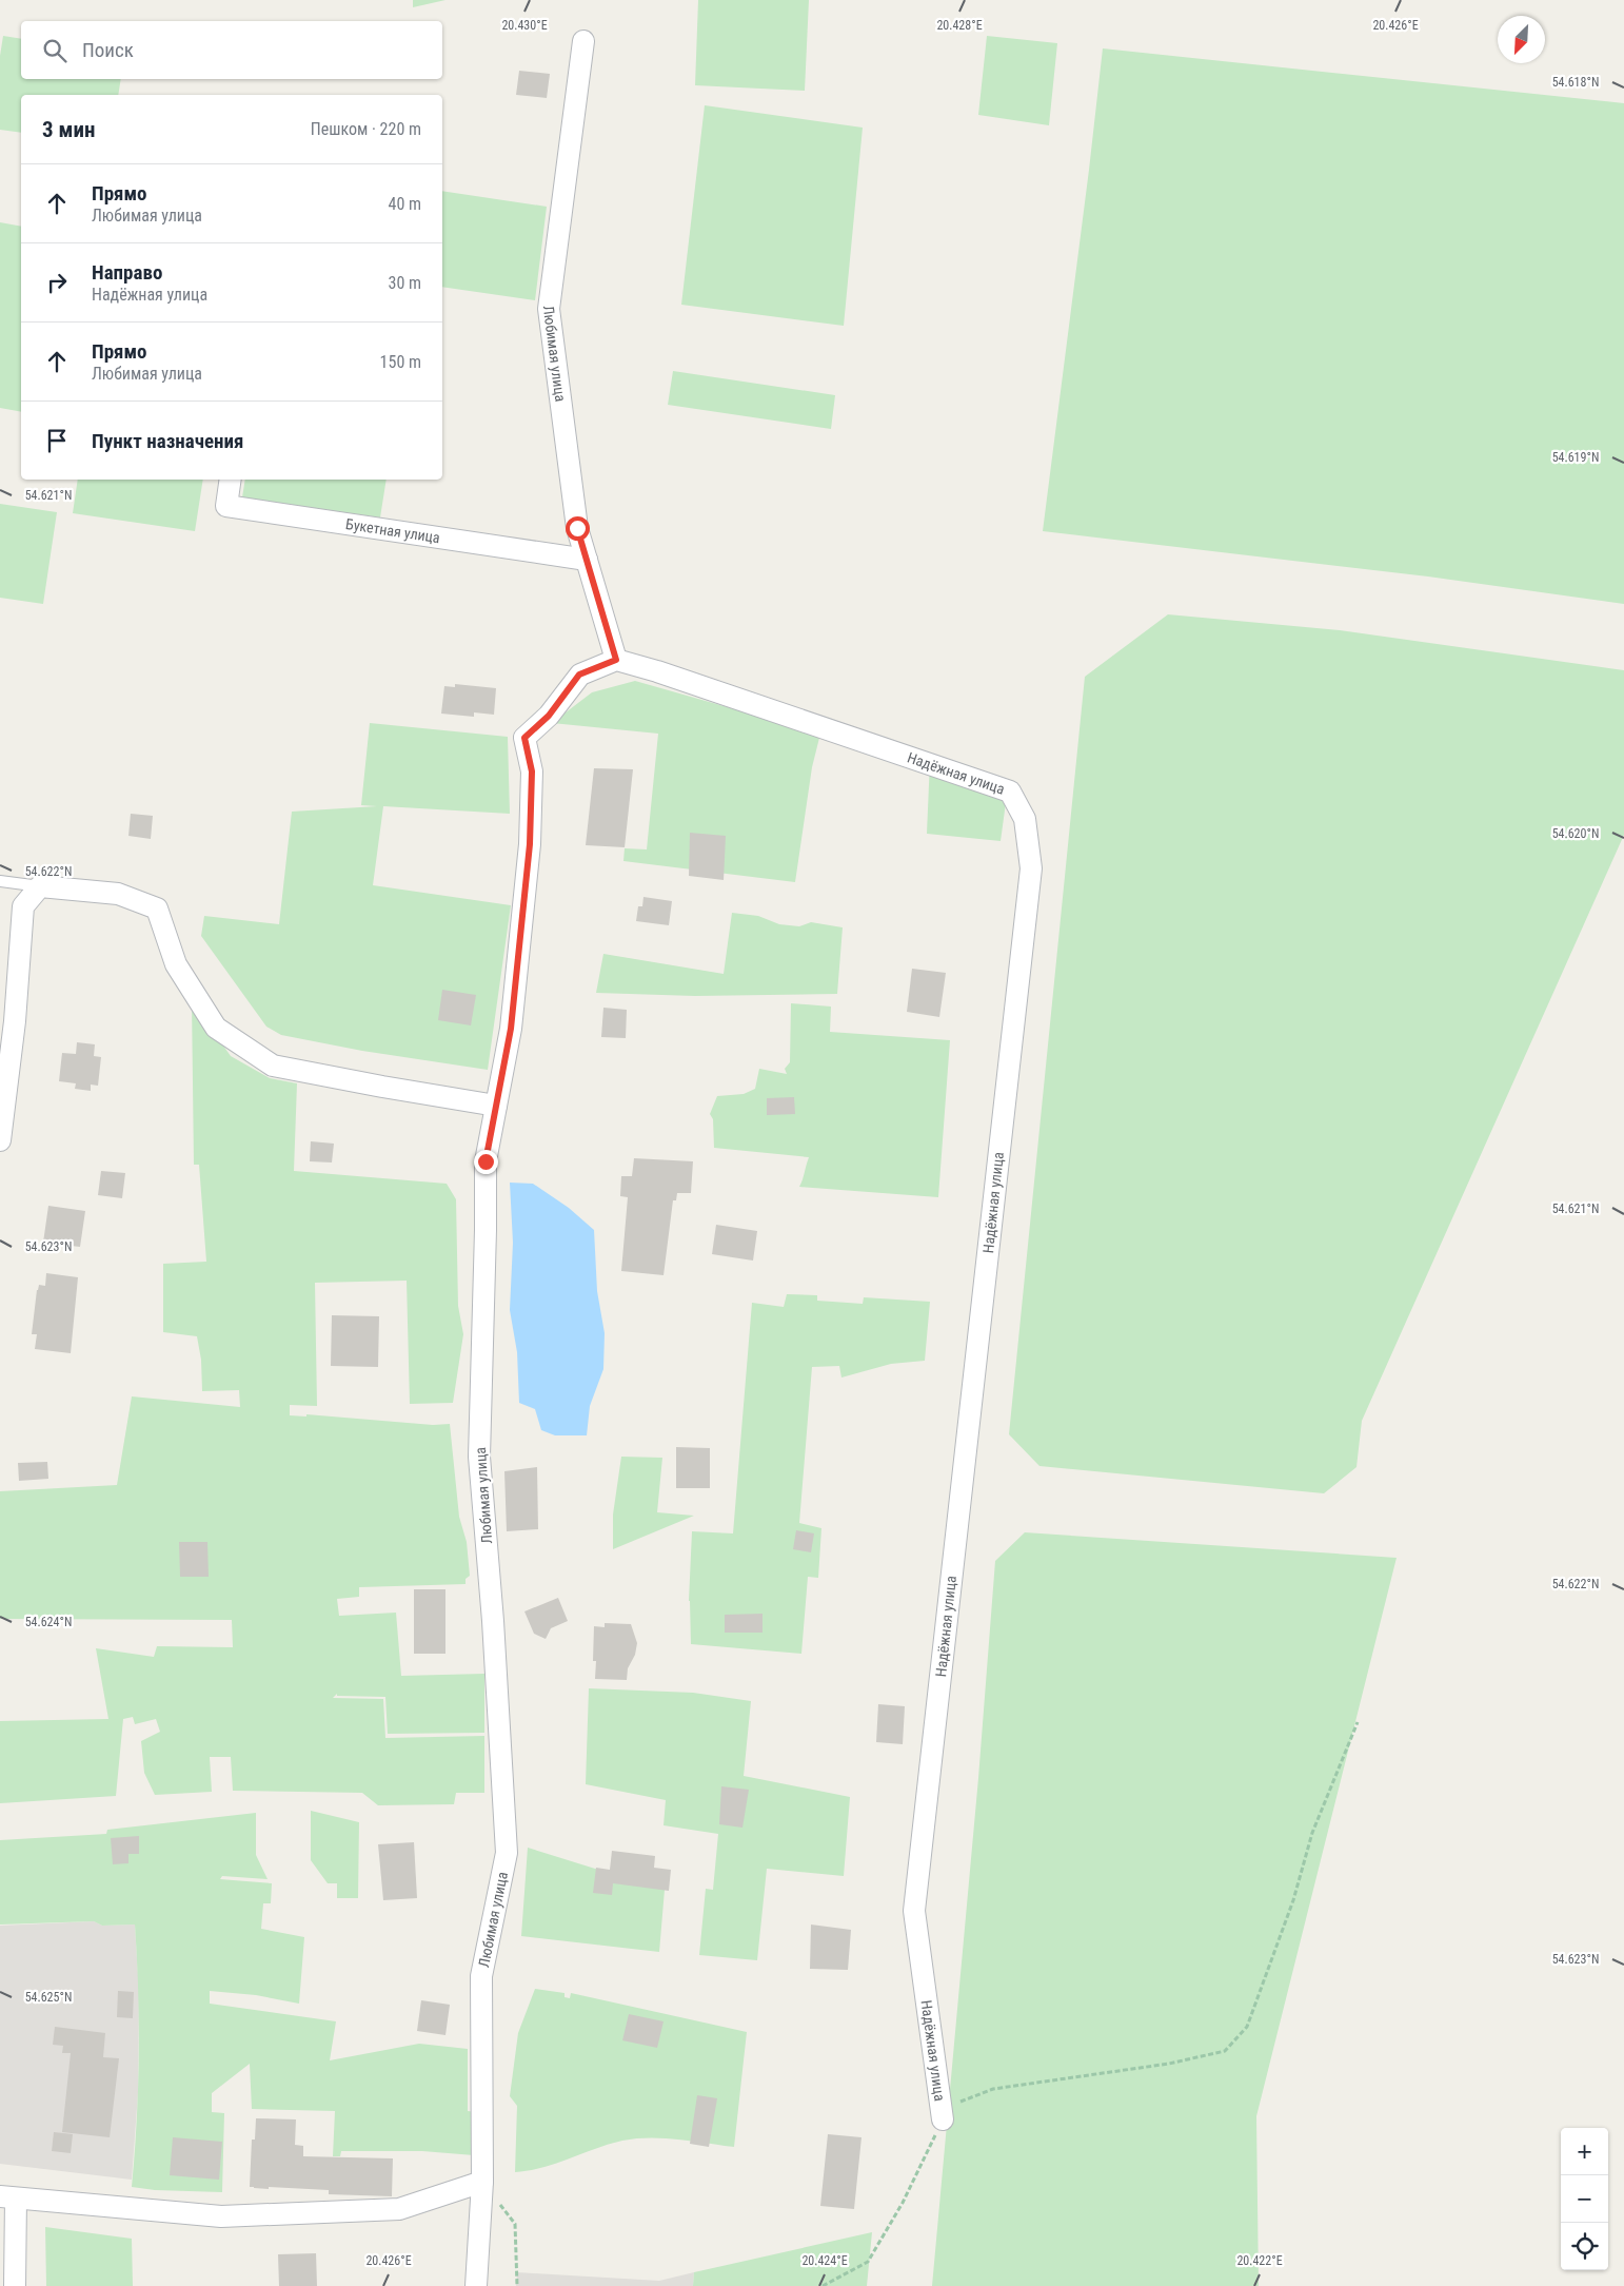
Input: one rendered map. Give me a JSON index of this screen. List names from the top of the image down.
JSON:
{
  "streets": {
    "street": ["Любимая улица", "Букетная улица", "Надёжная улица"]
  },
  "crossings": [
    ["Любимая улица", "Букетная улица"],
    ["Любимая улица", "Надёжная улица"]
  ],
  "north": "bottom left",
  "page": {
    "search": "Поиск",
    "heading": ["3 мин", "Пешком · 220 m"],
    "list": [
      ["Прямо", "Любимая улица", "40 m"],
      ["Направо", "Надёжная улица", "30 m"],
      ["Прямо", "Любимая улица", "150 m"],
      "Пункт назначения"
    ],
    "map_buttons": ["+", "−"]
  },
  "coordinates": [
    "20.430°E",
    "20.428°E",
    "20.426°E",
    "54.618°N",
    "54.619°N",
    "54.621°N",
    "54.620°N",
    "54.622°N",
    "54.623°N",
    "54.624°N",
    "54.625°N",
    "20.424°E",
    "20.422°E"
  ]
}
